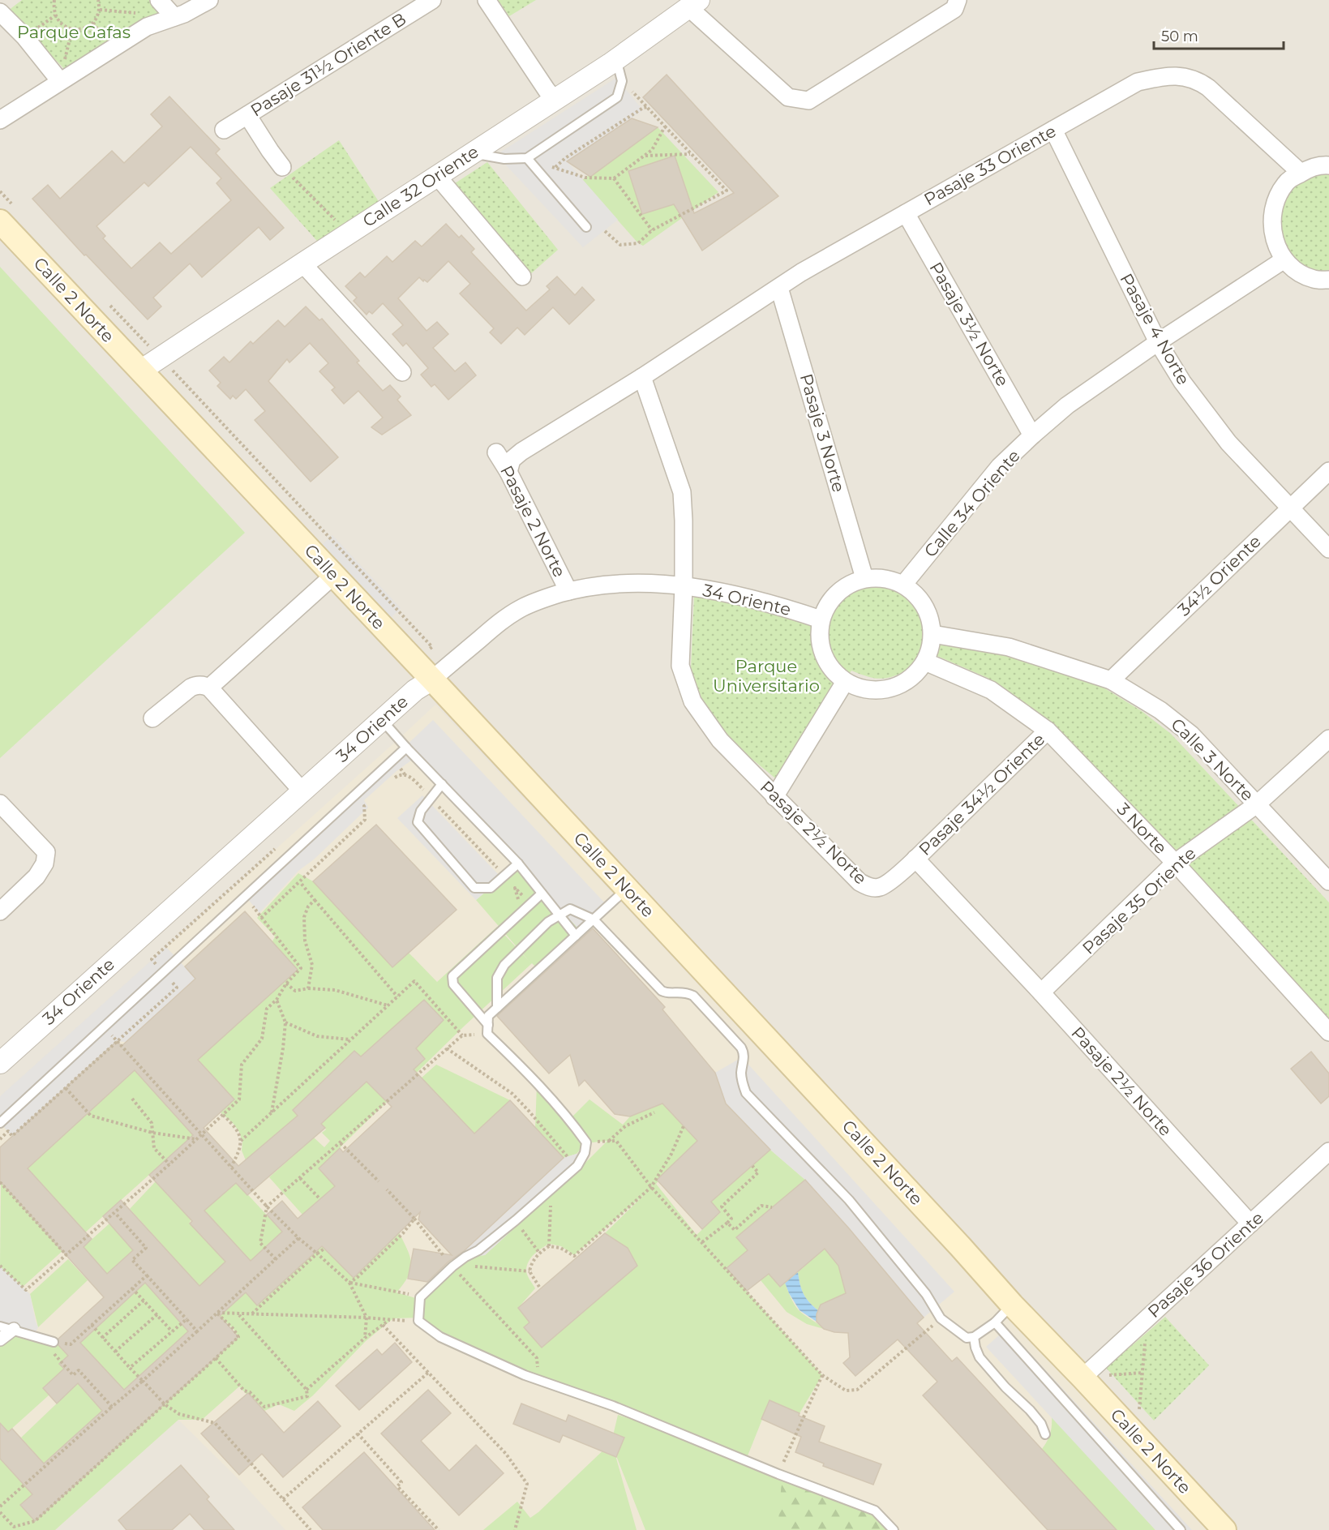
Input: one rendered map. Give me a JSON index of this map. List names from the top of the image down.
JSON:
{
  "streets": {
    "main road": ["Calle 2 Norte"],
    "street": [
      "Pasaje 31½ Oriente B",
      "Pasaje 33 Oriente",
      "Calle 32 Oriente",
      "Pasaje 3½ Norte",
      "Pasaje 4 Norte",
      "Pasaje 3 Norte",
      "Calle 34 Oriente",
      "Pasaje 2 Norte",
      "34½ Oriente",
      "34 Oriente",
      "Calle 3 Norte",
      "Pasaje 34½ Oriente",
      "3 Norte",
      "Pasaje 2½ Norte",
      "Pasaje 35 Oriente",
      "Pasaje 36 Oriente"
    ]
  },
  "crossings": [
    ["Pasaje 33 Oriente", "Pasaje 3½ Norte"],
    ["Pasaje 33 Oriente", "Pasaje 4 Norte"],
    ["Pasaje 33 Oriente", "Pasaje 3 Norte"],
    ["Pasaje 33 Oriente", "Pasaje 2 Norte"],
    ["Pasaje 33 Oriente", "Pasaje 2½ Norte"],
    ["Calle 32 Oriente", "Calle 2 Norte"],
    ["Calle 2 Norte", "34 Oriente"],
    ["Calle 2 Norte", "Pasaje 36 Oriente"],
    ["Pasaje 3½ Norte", "Calle 34 Oriente"],
    ["Pasaje 4 Norte", "Calle 34 Oriente"],
    ["Pasaje 4 Norte", "34½ Oriente"],
    ["Pasaje 3 Norte", "Calle 34 Oriente"],
    ["Pasaje 3 Norte", "34 Oriente"],
    ["Pasaje 3 Norte", "Calle 3 Norte"],
    ["Pasaje 3 Norte", "3 Norte"],
    ["Calle 34 Oriente", "34 Oriente"],
    ["Calle 34 Oriente", "Calle 3 Norte"],
    ["Calle 34 Oriente", "3 Norte"],
    ["Pasaje 2 Norte", "34 Oriente"],
    ["34½ Oriente", "Calle 3 Norte"],
    ["34 Oriente", "Calle 3 Norte"],
    ["34 Oriente", "3 Norte"],
    ["34 Oriente", "Pasaje 2½ Norte"],
    ["Calle 3 Norte", "3 Norte"],
    ["Calle 3 Norte", "Pasaje 35 Oriente"],
    ["Pasaje 34½ Oriente", "3 Norte"],
    ["Pasaje 34½ Oriente", "Pasaje 2½ Norte"],
    ["3 Norte", "Pasaje 35 Oriente"],
    ["Pasaje 2½ Norte", "Pasaje 35 Oriente"],
    ["Pasaje 2½ Norte", "Pasaje 36 Oriente"]
  ],
  "parks": ["Parque Gafas", "Parque Universitario"],
  "scale_bar": "50 m"
}
